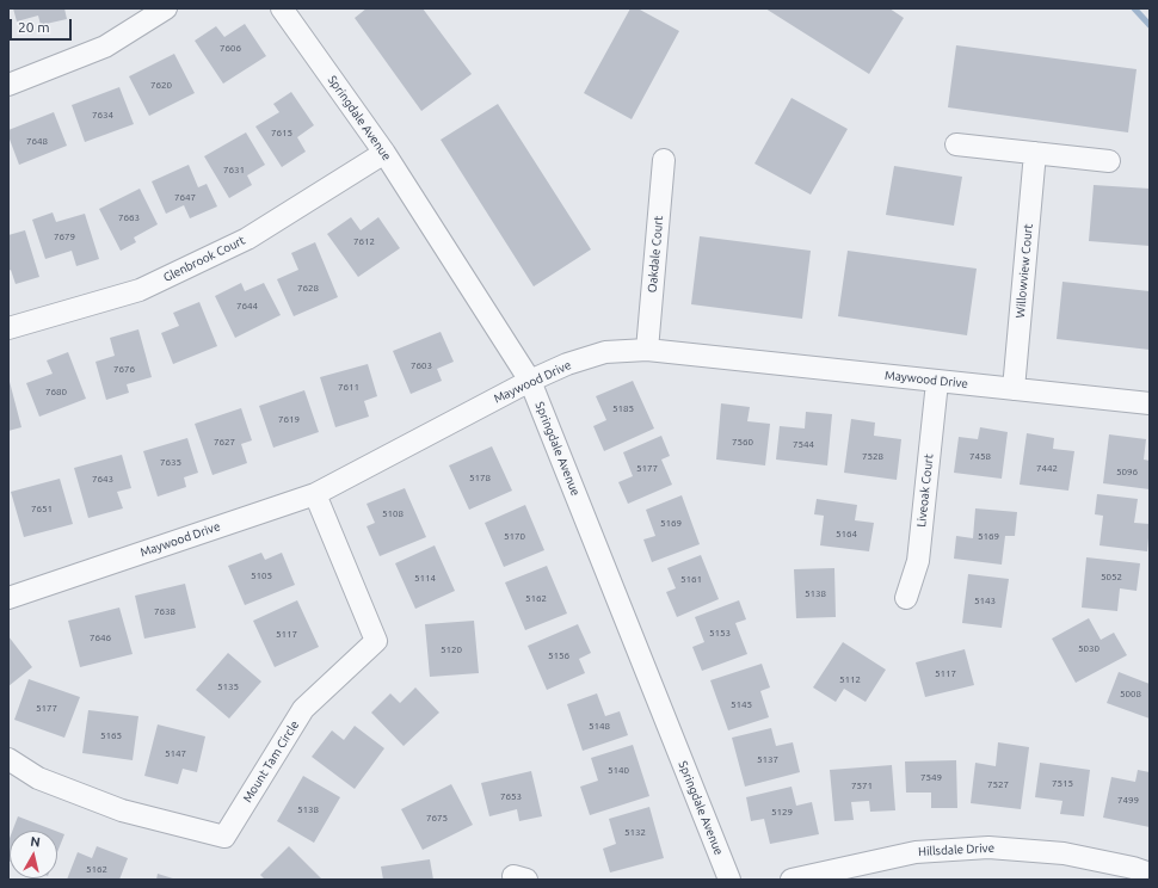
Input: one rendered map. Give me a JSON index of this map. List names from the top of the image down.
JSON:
{
  "streets": {
    "street": [
      "Springdale Avenue",
      "Oakdale Court",
      "Glenbrook Court",
      "Willowview Court",
      "Maywood Drive",
      "Liveoak Court",
      "Mount Tam Circle",
      "Hillsdale Drive"
    ]
  },
  "crossings": [
    ["Springdale Avenue", "Glenbrook Court"],
    ["Springdale Avenue", "Maywood Drive"],
    ["Oakdale Court", "Maywood Drive"],
    ["Willowview Court", "Maywood Drive"],
    ["Maywood Drive", "Liveoak Court"],
    ["Maywood Drive", "Mount Tam Circle"]
  ],
  "house_numbers": [
    "7606",
    "7620",
    "7634",
    "7615",
    "7648",
    "7631",
    "7647",
    "7663",
    "7679",
    "7612",
    "7628",
    "7644",
    "7603",
    "7676",
    "7611",
    "7680",
    "5185",
    "7619",
    "7627",
    "7560",
    "7544",
    "7528",
    "7458",
    "7635",
    "5177",
    "7442",
    "5096",
    "5178",
    "7643",
    "7651",
    "5108",
    "5169",
    "5164",
    "5170",
    "5169",
    "5105",
    "5052",
    "5114",
    "5161",
    "5138",
    "5162",
    "5143",
    "7638",
    "5153",
    "5117",
    "7646",
    "5030",
    "5120",
    "5156",
    "5117",
    "5112",
    "5135",
    "5008",
    "5145",
    "5177",
    "5148",
    "5165",
    "5147",
    "5137",
    "5140",
    "7549",
    "7515",
    "7527",
    "7571",
    "7653",
    "7499",
    "5138",
    "5129",
    "7675",
    "5132",
    "5162"
  ],
  "scale_bar": "20 m",
  "north": "top"
}
